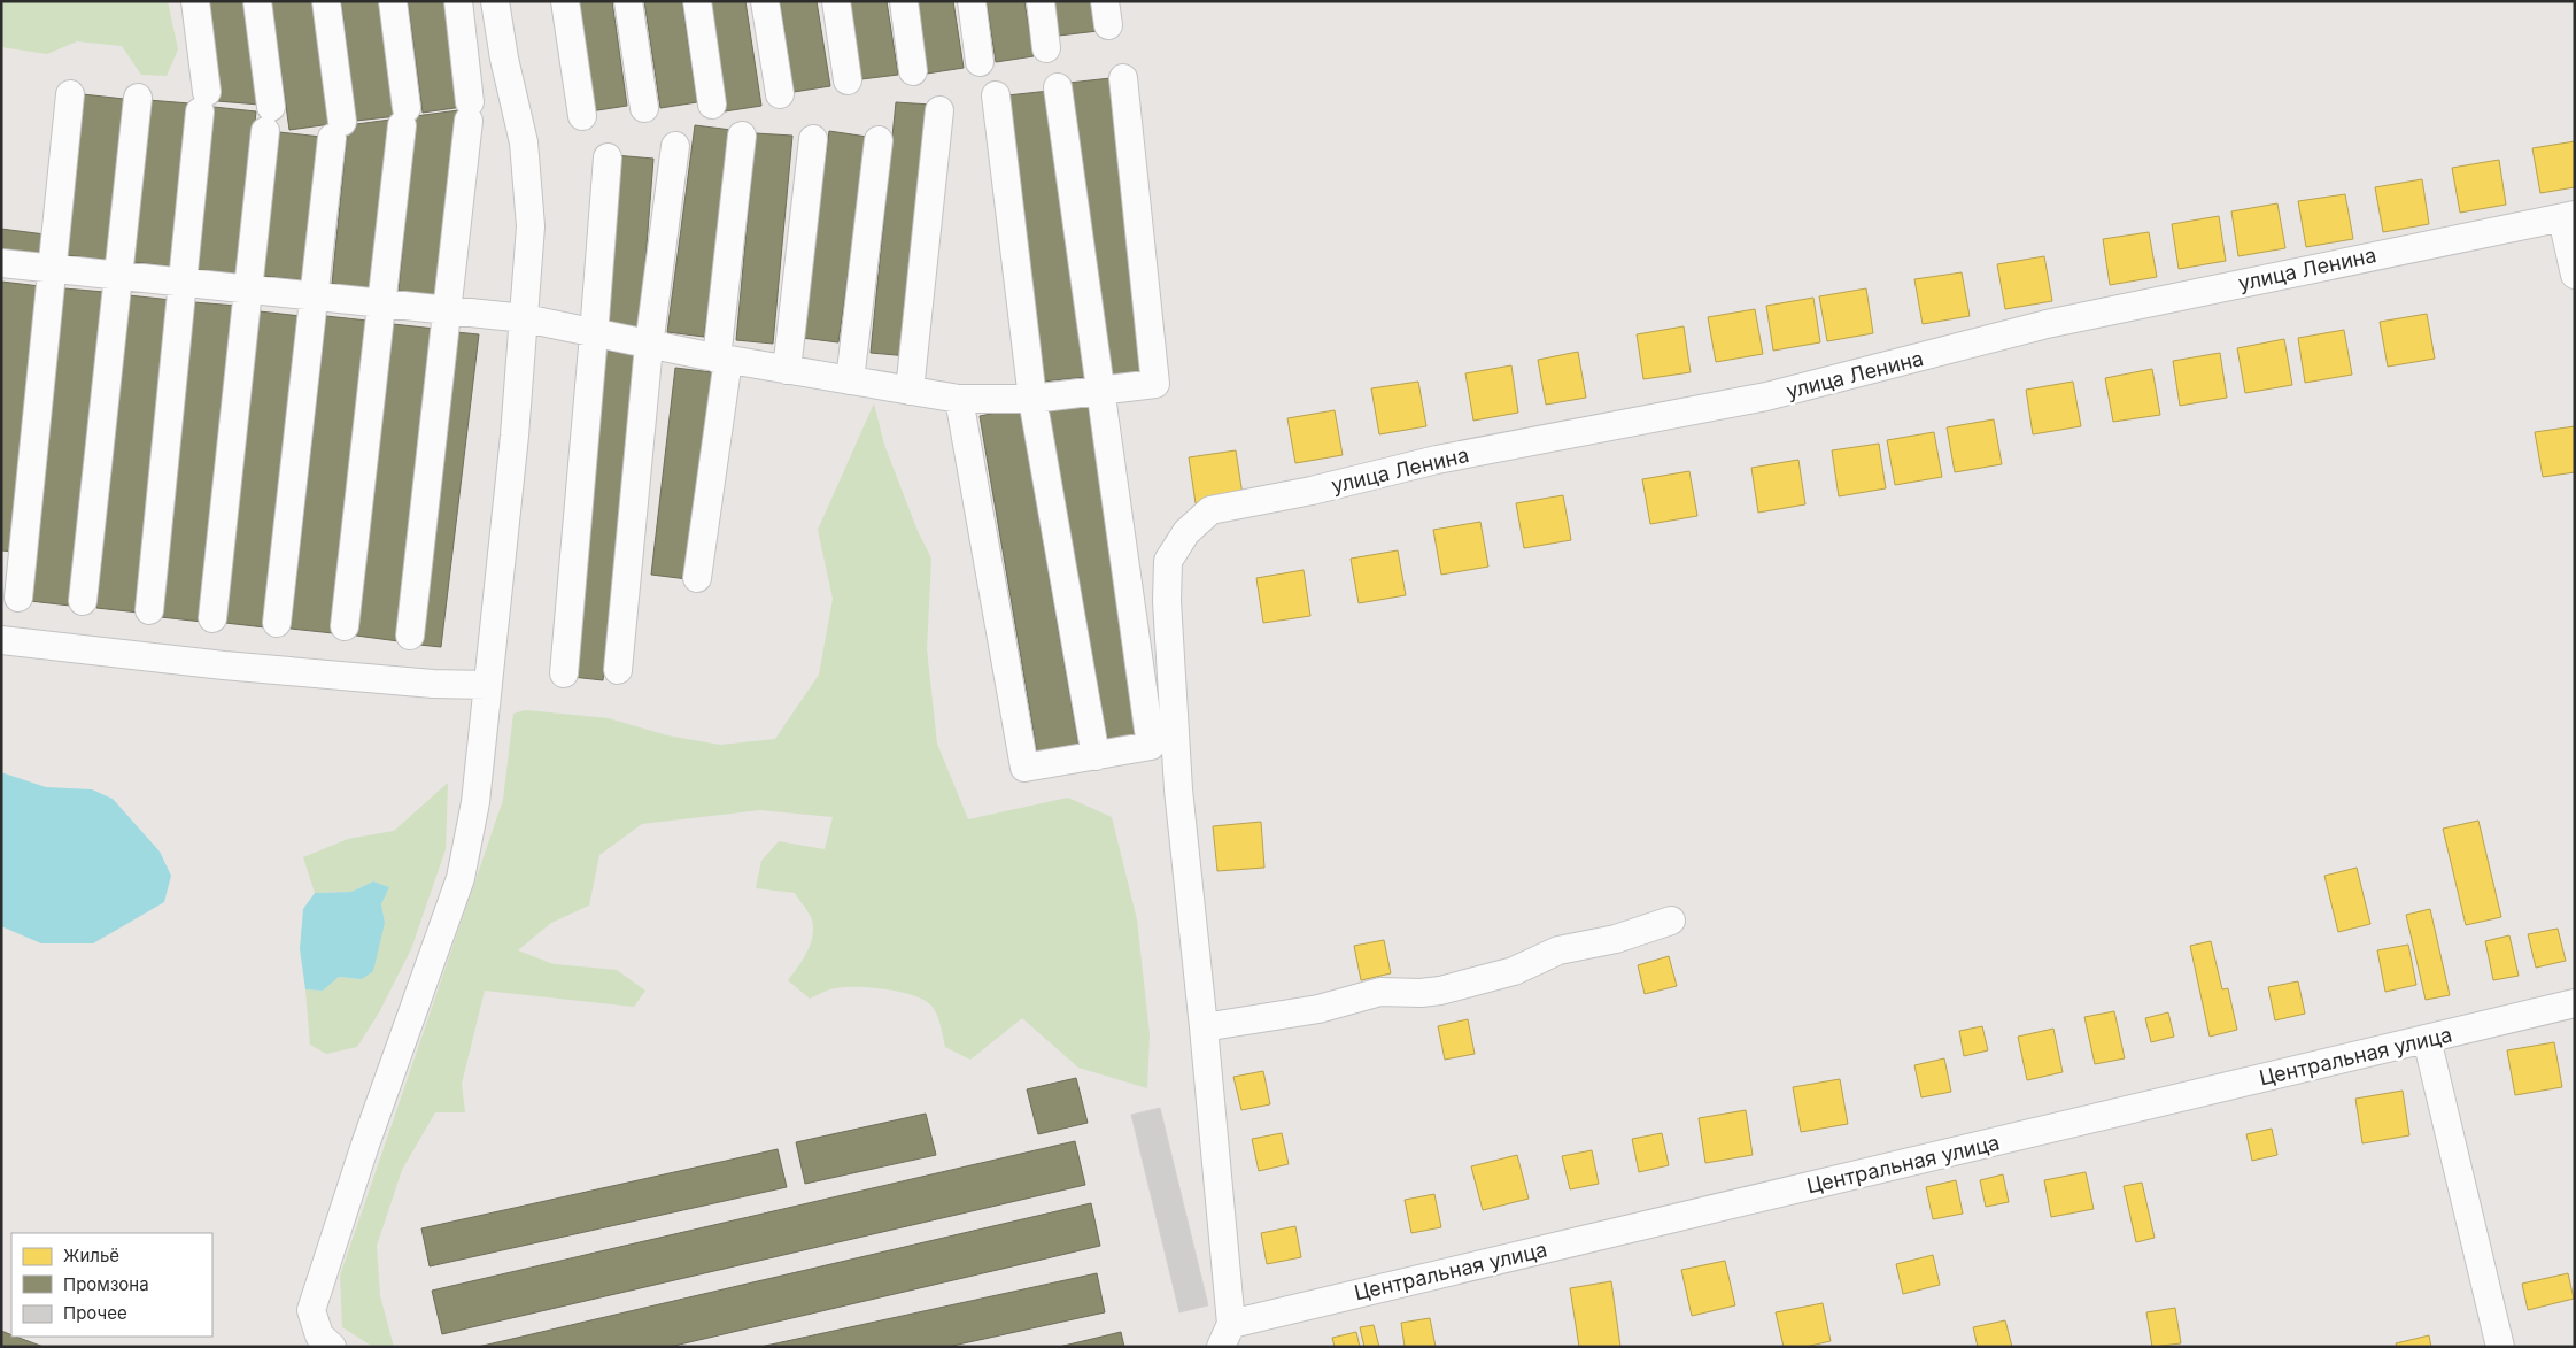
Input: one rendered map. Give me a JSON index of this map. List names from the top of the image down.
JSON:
{
  "streets": {
    "street": ["улица Ленина", "Центральная улица"]
  },
  "legend": ["Жильё", "Промзона", "Прочее"]
}
